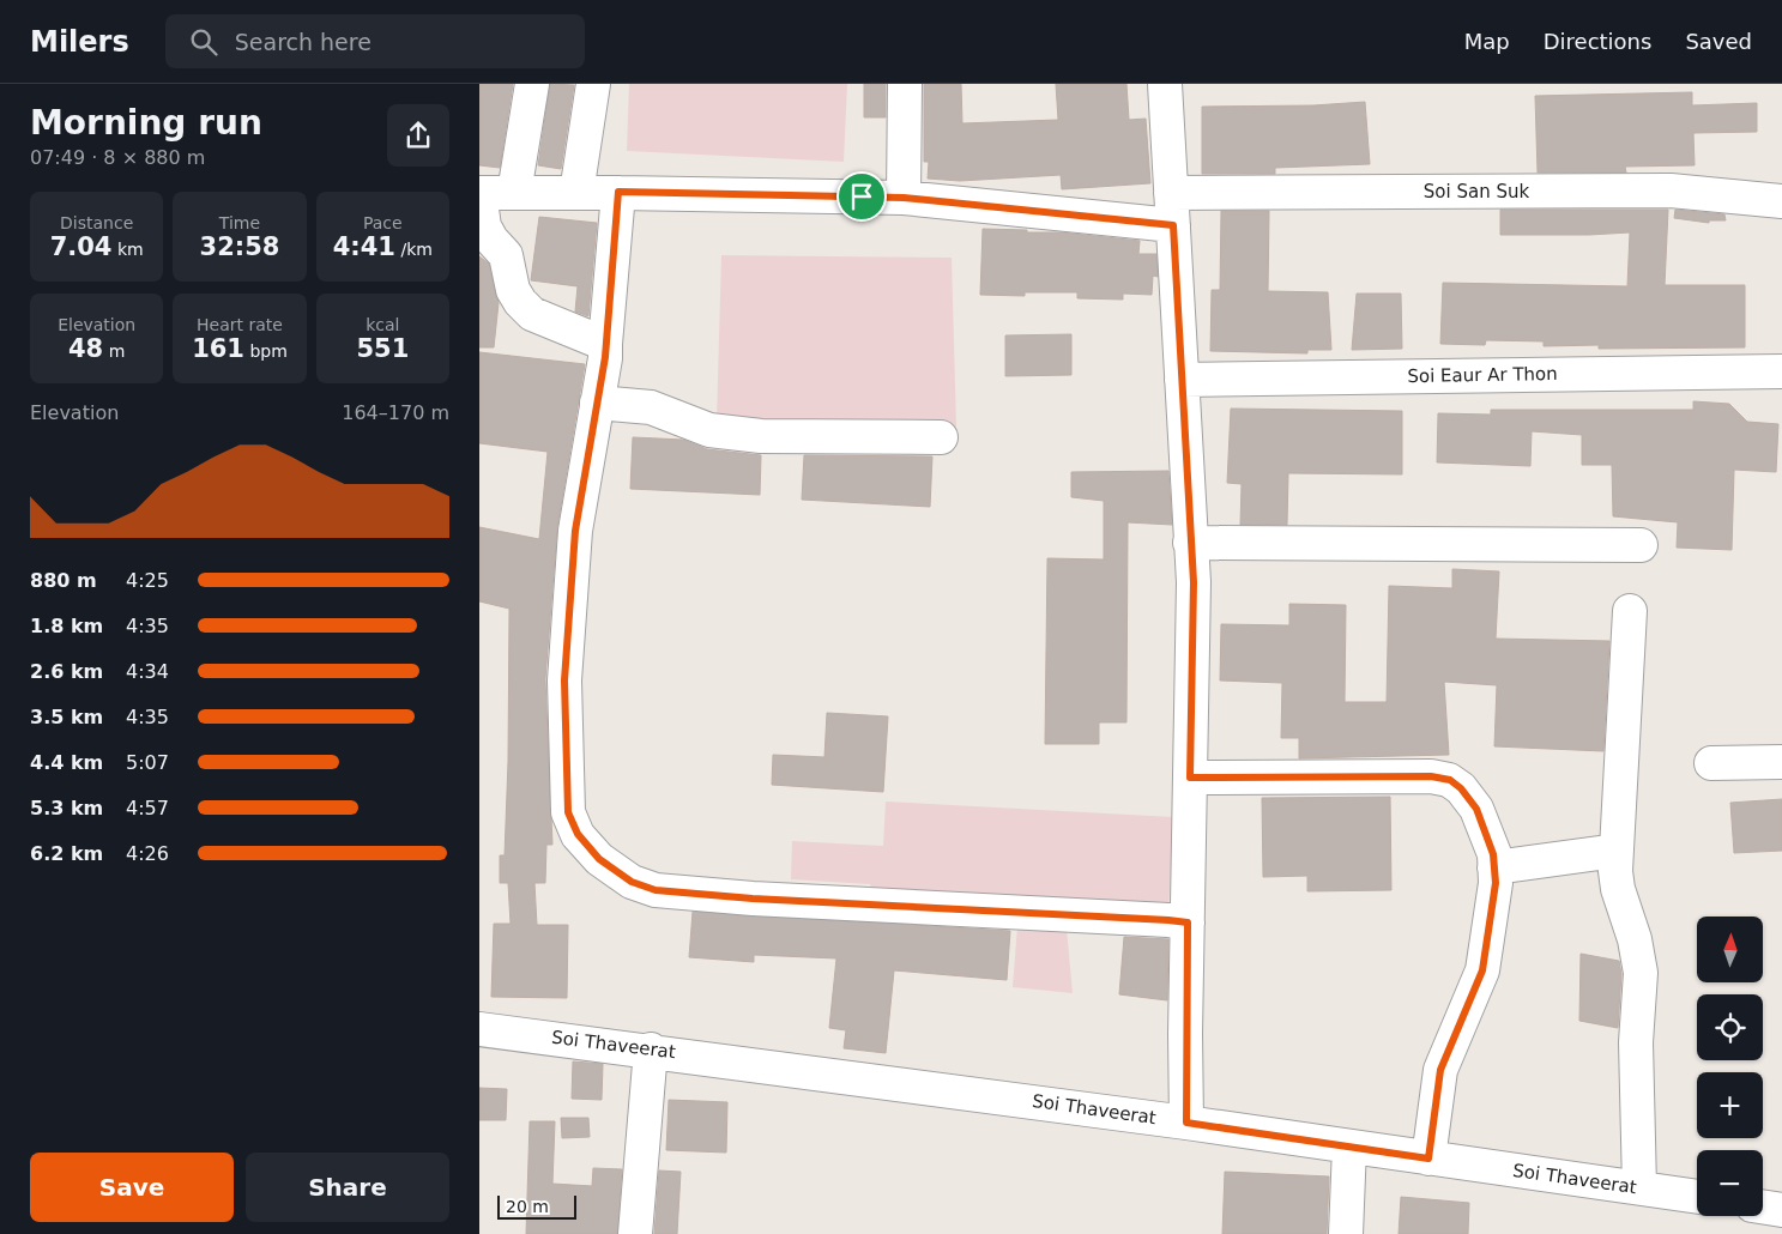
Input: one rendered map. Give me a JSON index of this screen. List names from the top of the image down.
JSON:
{
  "streets": {
    "street": ["Soi San Suk", "Soi Eaur Ar Thon", "Soi Thaveerat"]
  },
  "scale_bar": "20 m",
  "north": "top",
  "page": {
    "header": "Milers",
    "search": "Search here",
    "nav": ["Map", "Directions", "Saved"],
    "heading": ["Morning run", "07:49 · 8 × 880 m"],
    "stats": [
      ["Distance", "7.04 km"],
      ["Time", "32:58"],
      ["Pace", "4:41 /km"],
      ["Elevation", "48 m"],
      ["Heart rate", "161 bpm"],
      ["kcal", "551"]
    ],
    "chart": ["Elevation", "164–170 m"],
    "list": [
      {
        "name": "880 m",
        "note": "4:25"
      },
      {
        "name": "1.8 km",
        "note": "4:35"
      },
      {
        "name": "2.6 km",
        "note": "4:34"
      },
      {
        "name": "3.5 km",
        "note": "4:35"
      },
      {
        "name": "4.4 km",
        "note": "5:07"
      },
      {
        "name": "5.3 km",
        "note": "4:57"
      },
      {
        "name": "6.2 km",
        "note": "4:26"
      }
    ],
    "map_buttons": ["+", "−"],
    "buttons": ["Save", "Share"],
    "scale": "20 m"
  }
}
